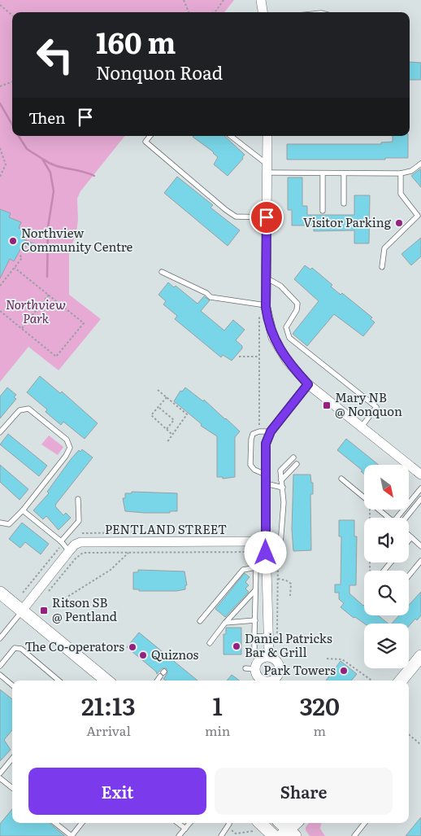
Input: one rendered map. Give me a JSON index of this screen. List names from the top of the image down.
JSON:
{
  "streets": {
    "street": ["PENTLAND STREET"]
  },
  "parks": ["Northview Park"],
  "places": {
    "other": [
      "Visitor Parking",
      "Northview Community Centre",
      "Daniel Patricks Bar & Grill",
      "The Co-operators",
      "Quiznos",
      "Park Towers"
    ],
    "transit": ["Mary NB @ Nonquon", "Ritson SB @ Pentland"]
  },
  "north": "bottom right",
  "page": {
    "turn": ["160 m", "Nonquon Road"],
    "then": "Then",
    "eta": [
      "21:13",
      "Arrival",
      "1",
      "min",
      "320",
      "m"
    ],
    "buttons": ["Exit", "Share"]
  }
}
